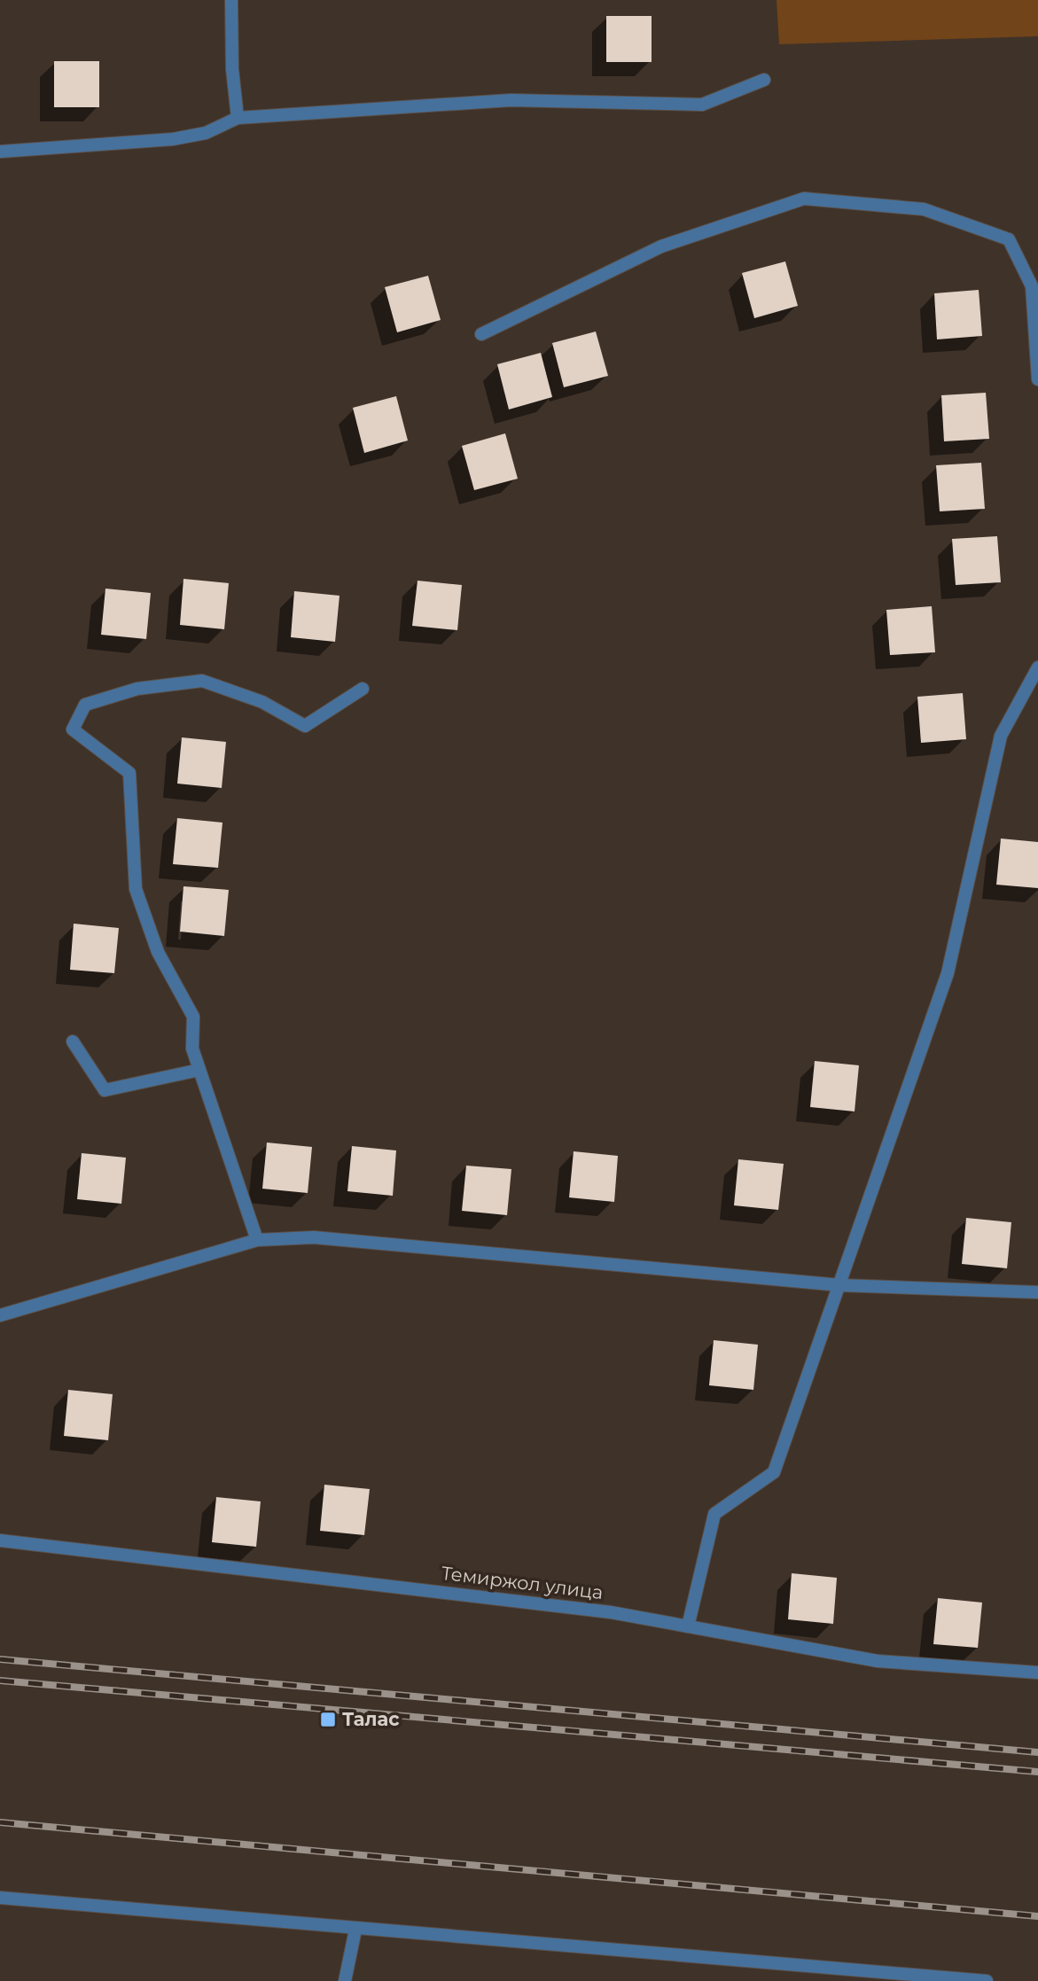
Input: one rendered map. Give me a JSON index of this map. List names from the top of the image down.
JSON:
{
  "streets": {
    "street": ["Темиржол улица"]
  },
  "places": {
    "transit": ["Талас"]
  }
}
